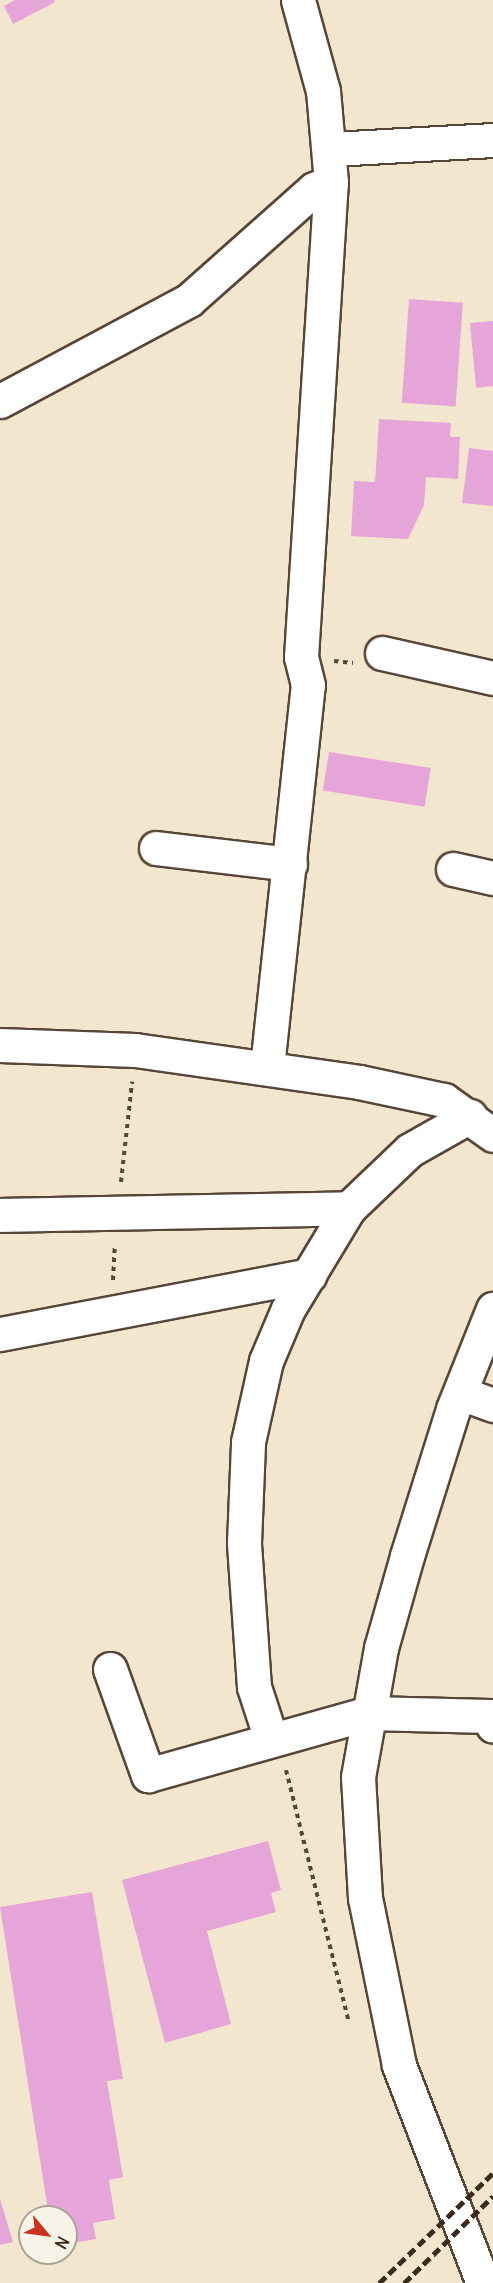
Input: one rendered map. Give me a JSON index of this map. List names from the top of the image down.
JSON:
{
  "north": "bottom right"
}
